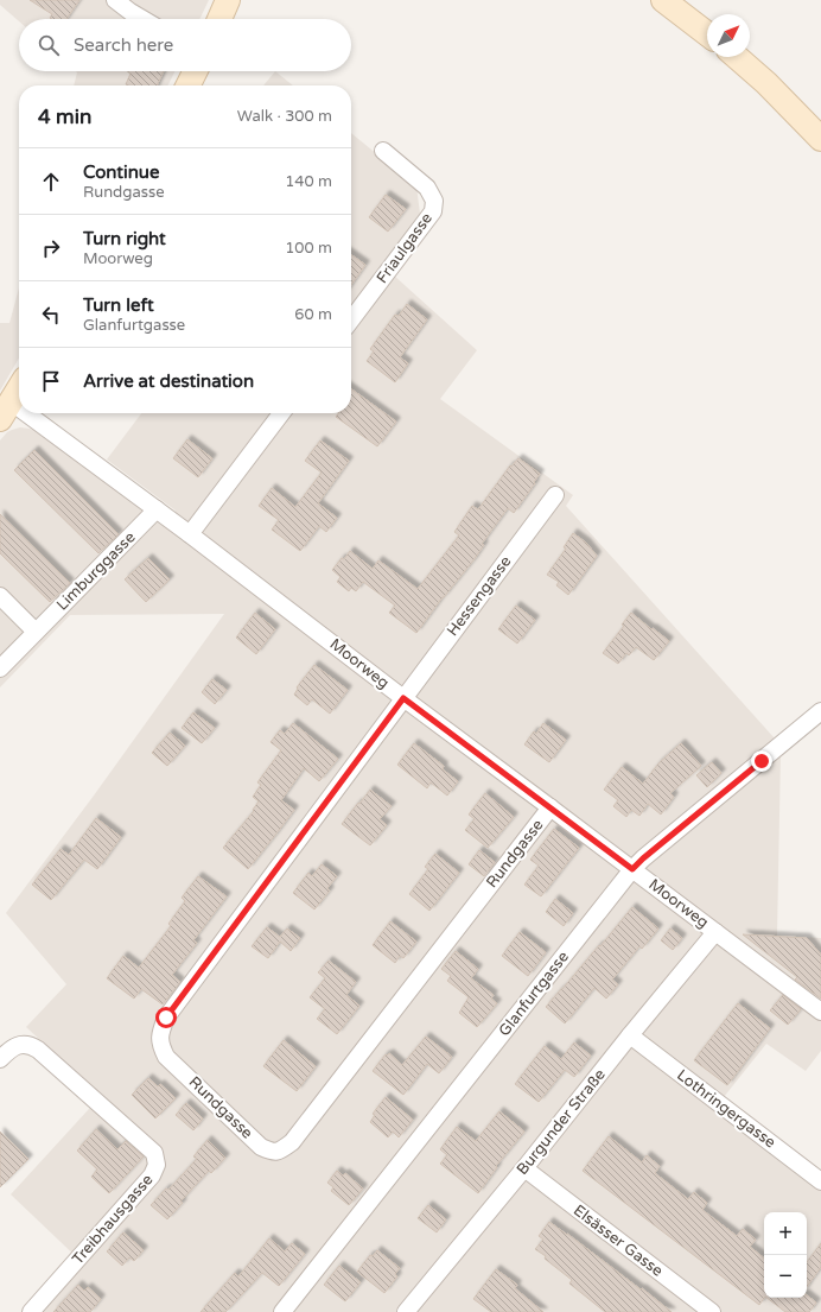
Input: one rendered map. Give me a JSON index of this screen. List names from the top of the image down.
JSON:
{
  "streets": {
    "street": [
      "Friaulgasse",
      "Limburggasse",
      "Hessengasse",
      "Moorweg",
      "Rundgasse",
      "Glanfurtgasse",
      "Lothringergasse",
      "Burgunder Straße",
      "Treibhausgasse",
      "Elsässer Gasse"
    ]
  },
  "crossings": [
    ["Limburggasse", "Moorweg"],
    ["Hessengasse", "Moorweg"],
    ["Hessengasse", "Rundgasse"],
    ["Moorweg", "Rundgasse"],
    ["Moorweg", "Glanfurtgasse"],
    ["Moorweg", "Burgunder Straße"],
    ["Lothringergasse", "Burgunder Straße"],
    ["Burgunder Straße", "Elsässer Gasse"]
  ],
  "north": "top right",
  "page": {
    "search": "Search here",
    "heading": ["4 min", "Walk · 300 m"],
    "list": [
      ["Continue", "Rundgasse", "140 m"],
      ["Turn right", "Moorweg", "100 m"],
      ["Turn left", "Glanfurtgasse", "60 m"],
      "Arrive at destination"
    ],
    "map_buttons": ["+", "−"]
  }
}
